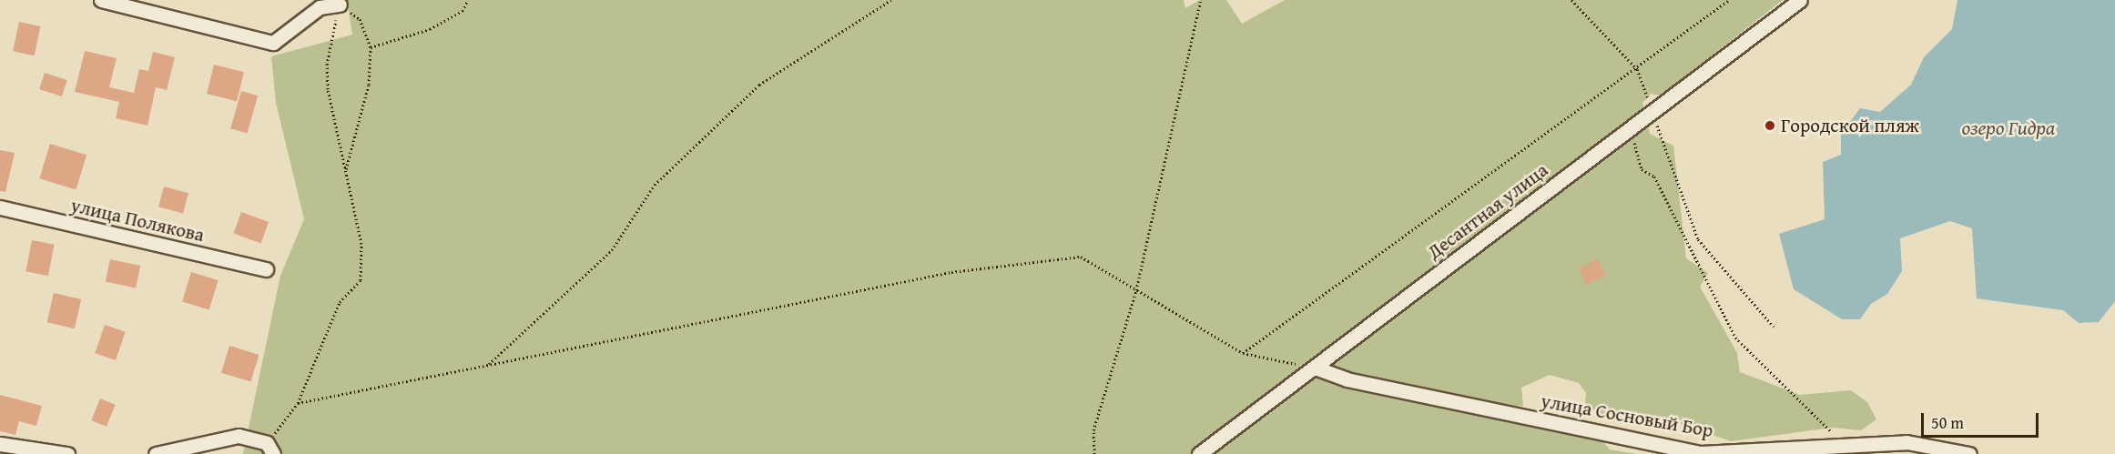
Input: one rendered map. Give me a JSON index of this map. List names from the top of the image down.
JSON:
{
  "streets": {
    "street": ["Десантная улица", "улица Полякова", "улица Сосновый Бор"]
  },
  "crossings": [
    ["Десантная улица", "улица Сосновый Бор"]
  ],
  "water": ["озеро Гидра"],
  "places": ["Городской пляж"],
  "scale_bar": "50 m"
}
